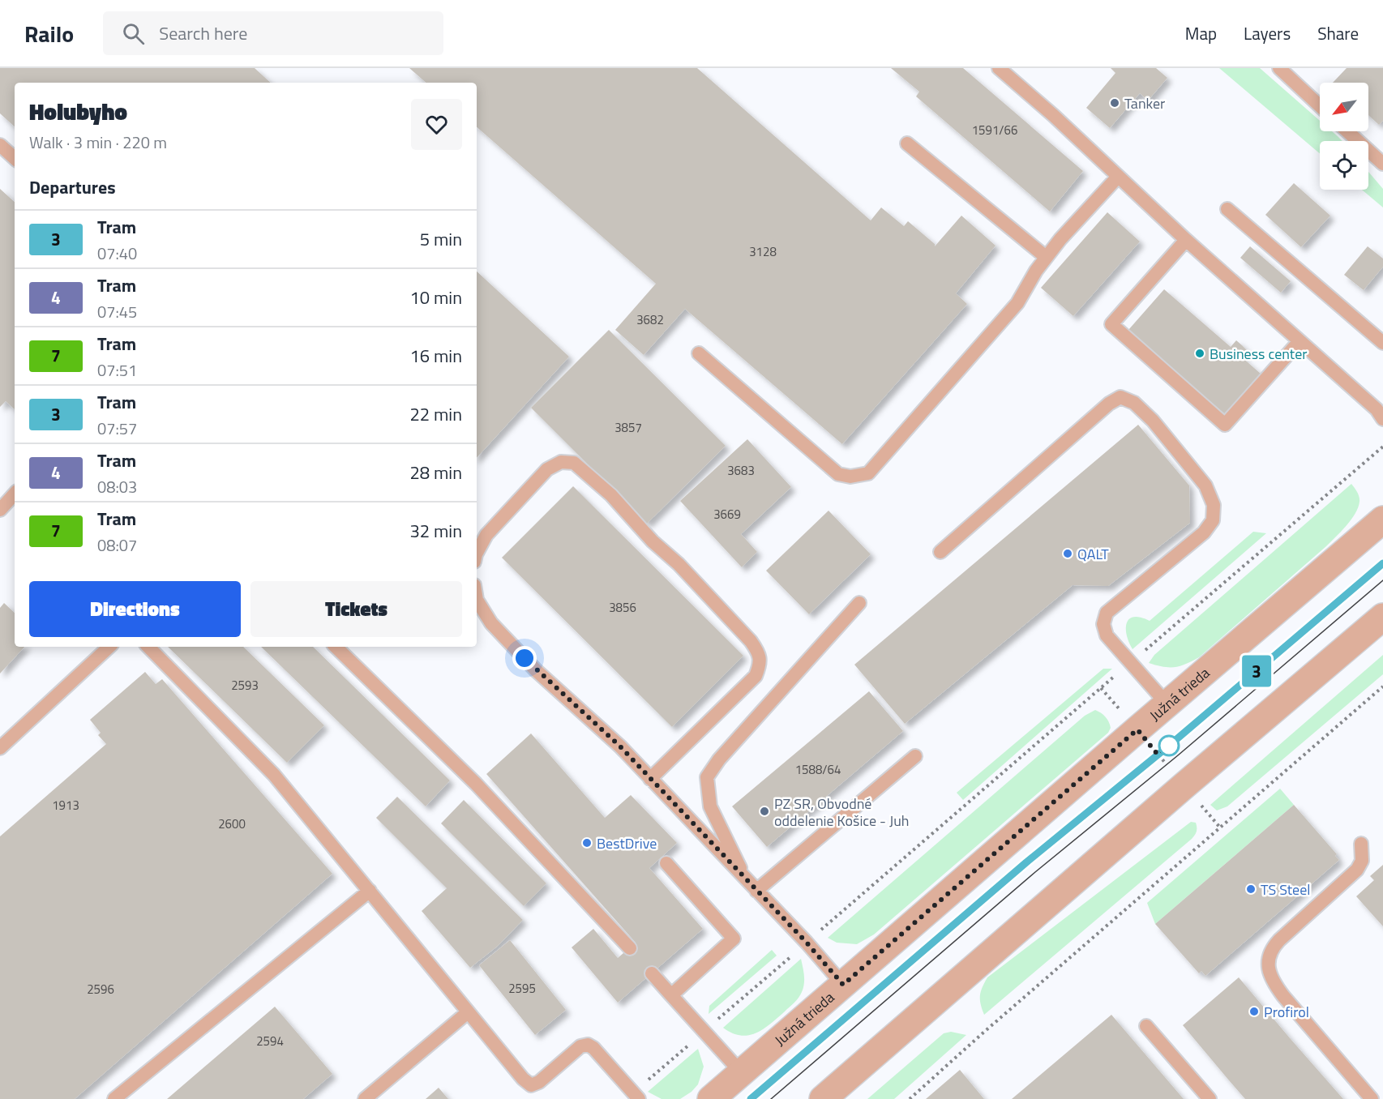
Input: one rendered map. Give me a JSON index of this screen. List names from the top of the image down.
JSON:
{
  "streets": {
    "street": ["Južná trieda"]
  },
  "places": [
    "Tanker",
    "Business center",
    "QALT",
    "PZ SR, Obvodné oddelenie Košice - Juh",
    "BestDrive",
    "TS Steel",
    "Profirol"
  ],
  "lines": ["tram line 3"],
  "house_numbers": [
    "1591/66",
    "3128",
    "3682",
    "3857",
    "3683",
    "3669",
    "3856",
    "2593",
    "1588/64",
    "1913",
    "2600",
    "2595",
    "2596",
    "2594"
  ],
  "north": "bottom left",
  "page": {
    "header": "Railo",
    "search": "Search here",
    "nav": ["Map", "Layers", "Share"],
    "on_map": "3",
    "heading": [
      ["Holubyho", "Walk · 3 min · 220 m"],
      "Departures"
    ],
    "list": [
      {
        "mark": "3",
        "name": "Tram",
        "note": "07:40",
        "value": "5 min"
      },
      {
        "mark": "4",
        "name": "Tram",
        "note": "07:45",
        "value": "10 min"
      },
      {
        "mark": "7",
        "name": "Tram",
        "note": "07:51",
        "value": "16 min"
      },
      {
        "mark": "3",
        "name": "Tram",
        "note": "07:57",
        "value": "22 min"
      },
      {
        "mark": "4",
        "name": "Tram",
        "note": "08:03",
        "value": "28 min"
      },
      {
        "mark": "7",
        "name": "Tram",
        "note": "08:07",
        "value": "32 min"
      }
    ],
    "buttons": ["Directions", "Tickets"]
  }
}
